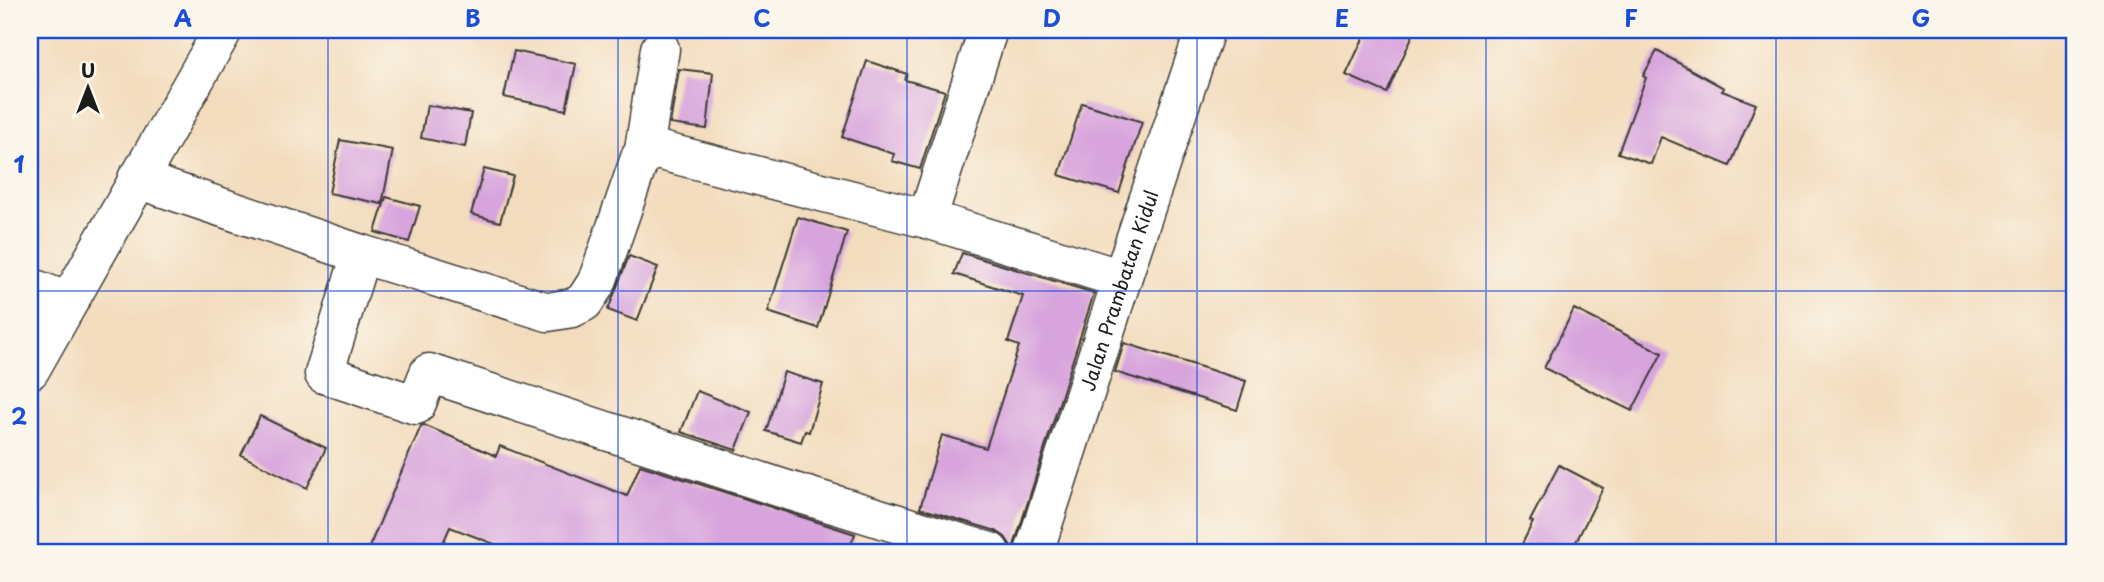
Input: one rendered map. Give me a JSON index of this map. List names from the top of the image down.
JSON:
{
  "streets": {
    "street": ["Jalan Prambatan Kidul"]
  },
  "north": "top",
  "grid": {
    "columns": [
      "A",
      "B",
      "C",
      "D",
      "E",
      "F",
      "G"
    ],
    "rows": ["1", "2"]
  }
}
